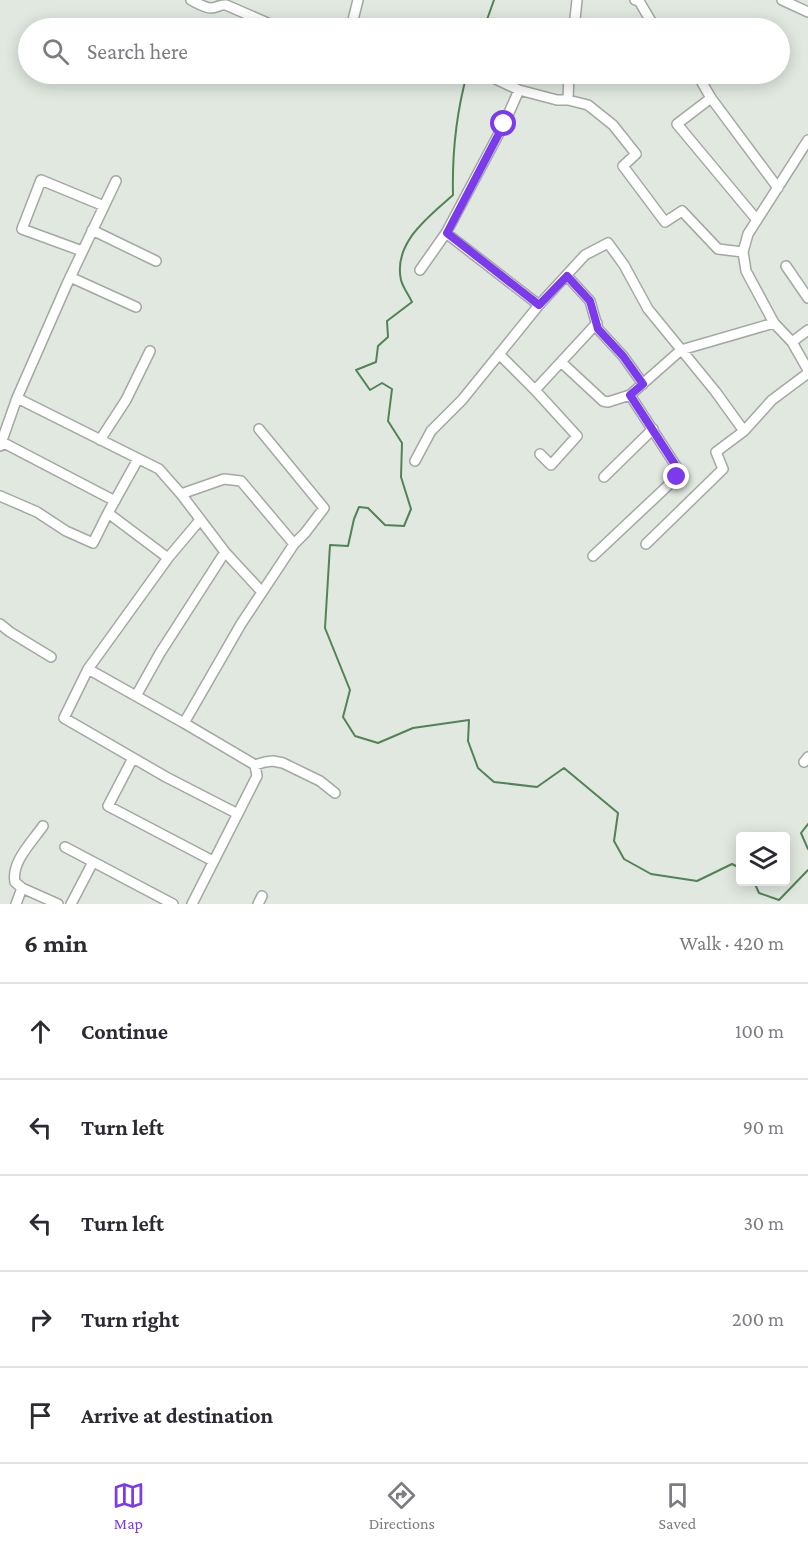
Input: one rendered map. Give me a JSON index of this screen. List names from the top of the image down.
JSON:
{
  "page": {
    "search": "Search here",
    "heading": ["6 min", "Walk · 420 m"],
    "list": [
      ["Continue", "100 m"],
      ["Turn left", "90 m"],
      ["Turn left", "30 m"],
      ["Turn right", "200 m"],
      "Arrive at destination"
    ],
    "nav": ["Map", "Directions", "Saved"]
  }
}
